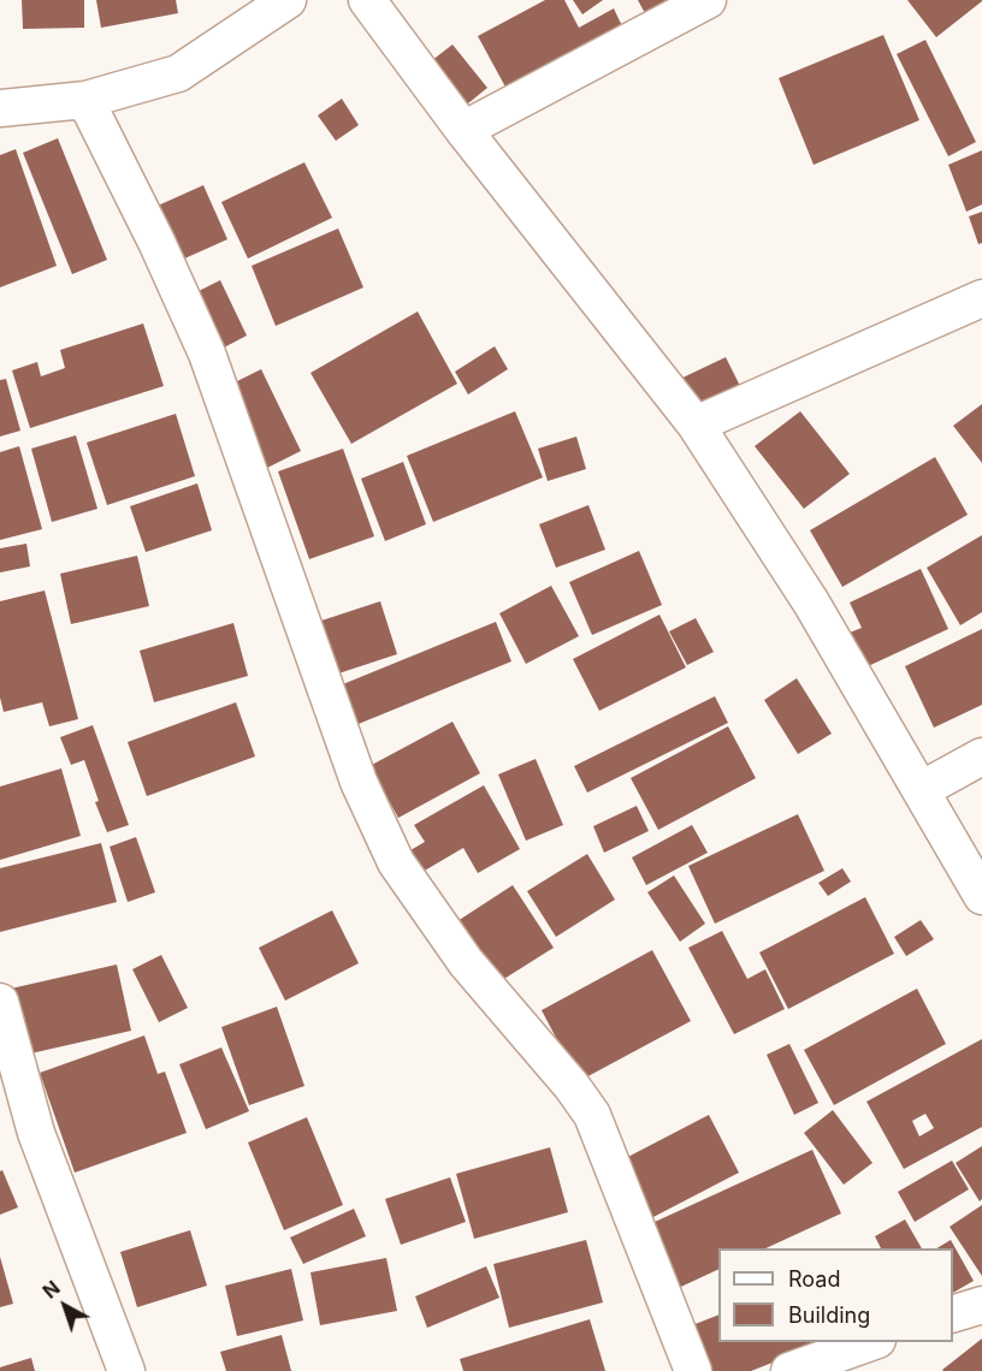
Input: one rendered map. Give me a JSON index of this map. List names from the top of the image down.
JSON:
{
  "legend": ["Road", "Building"],
  "north": "top left"
}
